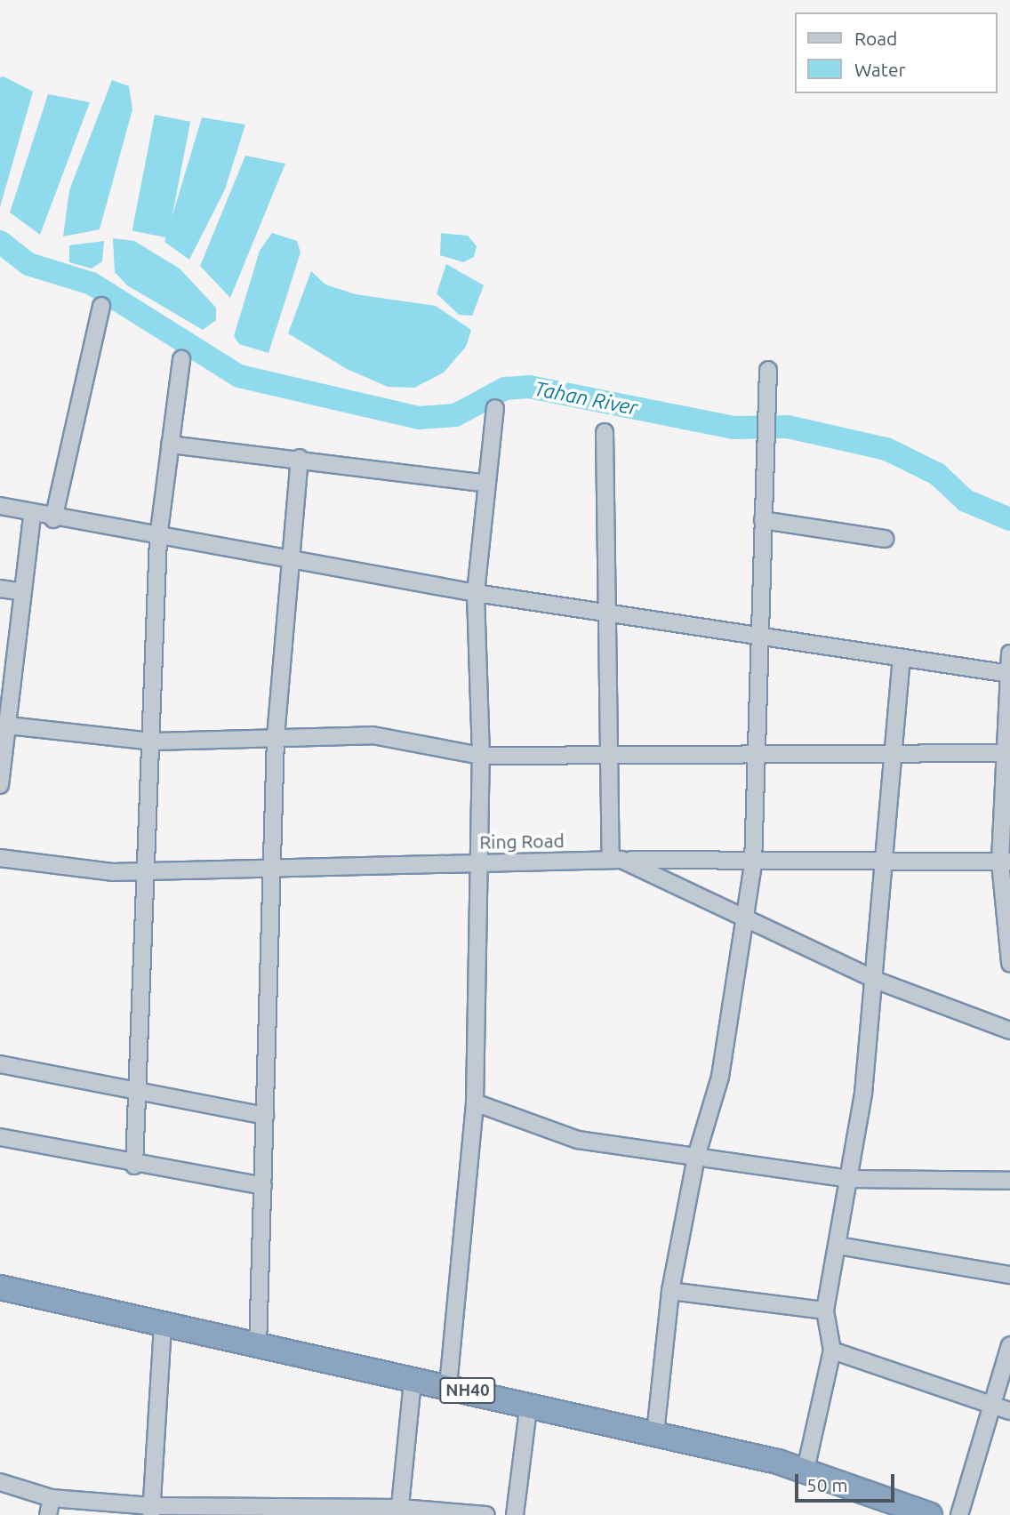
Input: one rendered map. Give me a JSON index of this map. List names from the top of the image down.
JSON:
{
  "streets": {
    "highway": ["NH40"],
    "street": ["Ring Road"]
  },
  "water": ["Tahan River"],
  "legend": ["Road", "Water"],
  "scale_bar": "50 m"
}
